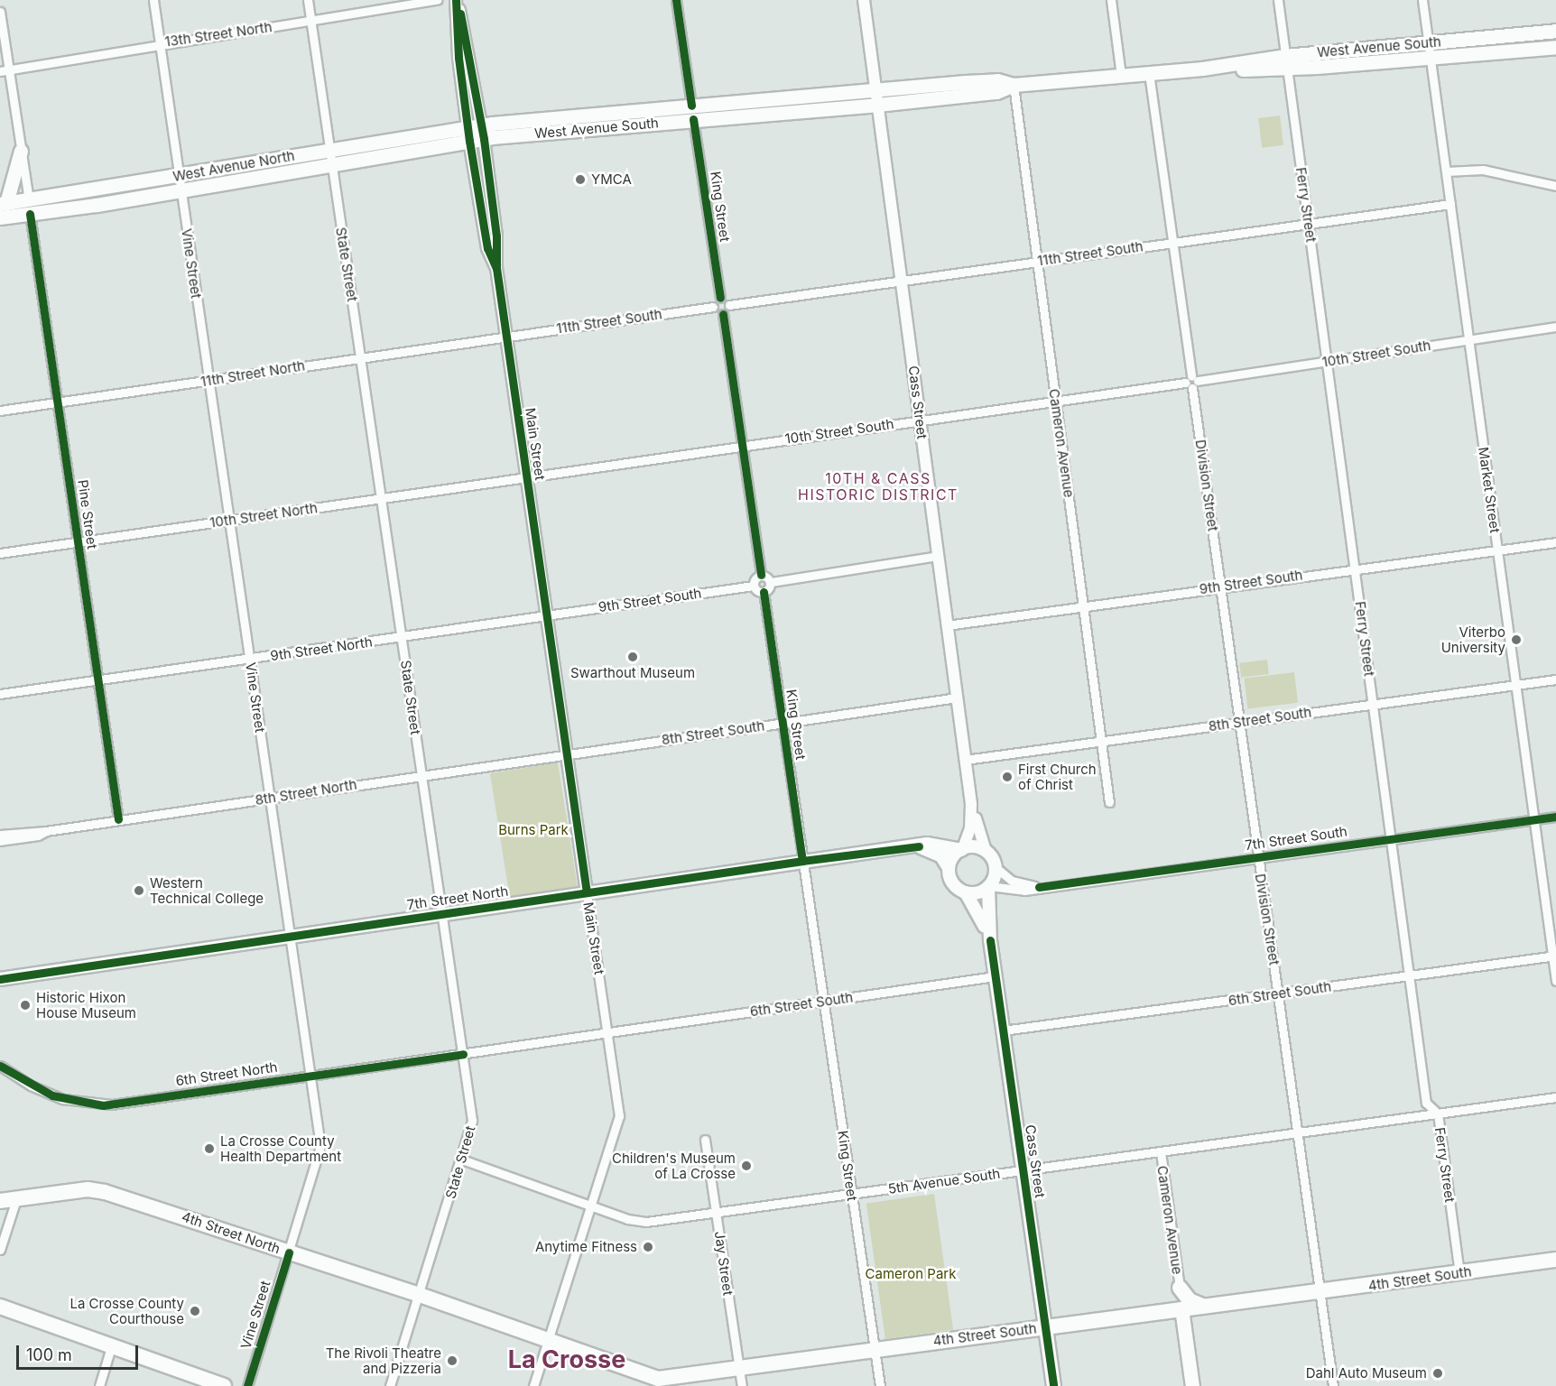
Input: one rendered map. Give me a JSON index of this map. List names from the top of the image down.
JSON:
{
  "streets": {
    "highway": ["4th Street North", "4th Street South"],
    "main road": [
      "West Avenue South",
      "West Avenue North",
      "Cass Street",
      "7th Street North"
    ],
    "street": [
      "13th Street North",
      "Ferry Street",
      "King Street",
      "11th Street South",
      "Vine Street",
      "State Street",
      "10th Street South",
      "11th Street North",
      "Cameron Avenue",
      "Main Street",
      "Division Street",
      "Market Street",
      "Pine Street",
      "10th Street North",
      "9th Street South",
      "9th Street North",
      "8th Street South",
      "8th Street North",
      "7th Street South",
      "6th Street South",
      "6th Street North",
      "5th Avenue South",
      "Jay Street"
    ]
  },
  "crossings": [
    ["13th Street North", "Vine Street"],
    ["13th Street North", "State Street"],
    ["13th Street North", "Pine Street"],
    ["West Avenue South", "West Avenue North"],
    ["West Avenue South", "Ferry Street"],
    ["West Avenue South", "King Street"],
    ["West Avenue South", "Vine Street"],
    ["West Avenue South", "State Street"],
    ["West Avenue South", "Cass Street"],
    ["West Avenue South", "Cameron Avenue"],
    ["West Avenue South", "Main Street"],
    ["West Avenue South", "Division Street"],
    ["West Avenue South", "Market Street"],
    ["West Avenue North", "Vine Street"],
    ["West Avenue North", "State Street"],
    ["West Avenue North", "Main Street"],
    ["West Avenue North", "Pine Street"],
    ["Ferry Street", "11th Street South"],
    ["Ferry Street", "10th Street South"],
    ["Ferry Street", "9th Street South"],
    ["Ferry Street", "8th Street South"],
    ["Ferry Street", "7th Street South"],
    ["Ferry Street", "6th Street South"],
    ["Ferry Street", "5th Avenue South"],
    ["Ferry Street", "4th Street South"],
    ["King Street", "8th Street South"],
    ["King Street", "7th Street North"],
    ["King Street", "6th Street South"],
    ["King Street", "5th Avenue South"],
    ["King Street", "4th Street South"],
    ["11th Street South", "11th Street North"],
    ["11th Street South", "Cass Street"],
    ["11th Street South", "Cameron Avenue"],
    ["11th Street South", "Main Street"],
    ["11th Street South", "Division Street"],
    ["11th Street South", "Market Street"],
    ["Vine Street", "11th Street North"],
    ["Vine Street", "10th Street North"],
    ["Vine Street", "9th Street North"],
    ["Vine Street", "8th Street North"],
    ["Vine Street", "7th Street North"],
    ["Vine Street", "6th Street North"],
    ["Vine Street", "4th Street North"],
    ["State Street", "11th Street North"],
    ["State Street", "10th Street North"],
    ["State Street", "9th Street North"],
    ["State Street", "8th Street North"],
    ["State Street", "7th Street North"],
    ["State Street", "6th Street North"],
    ["State Street", "5th Avenue South"],
    ["State Street", "4th Street North"],
    ["10th Street South", "Cass Street"],
    ["10th Street South", "Cameron Avenue"],
    ["10th Street South", "Main Street"],
    ["10th Street South", "Division Street"],
    ["10th Street South", "Market Street"],
    ["10th Street South", "10th Street North"],
    ["11th Street North", "Main Street"],
    ["11th Street North", "Pine Street"],
    ["Cass Street", "9th Street South"],
    ["Cass Street", "8th Street South"],
    ["Cass Street", "7th Street South"],
    ["Cass Street", "7th Street North"],
    ["Cass Street", "6th Street South"],
    ["Cass Street", "5th Avenue South"],
    ["Cass Street", "4th Street South"],
    ["Cameron Avenue", "9th Street South"],
    ["Cameron Avenue", "8th Street South"],
    ["Cameron Avenue", "5th Avenue South"],
    ["Main Street", "10th Street North"],
    ["Main Street", "9th Street South"],
    ["Main Street", "9th Street North"],
    ["Main Street", "8th Street South"],
    ["Main Street", "8th Street North"],
    ["Main Street", "7th Street North"],
    ["Main Street", "6th Street South"],
    ["Main Street", "6th Street North"],
    ["Main Street", "5th Avenue South"],
    ["Main Street", "4th Street North"],
    ["Main Street", "4th Street South"],
    ["Division Street", "9th Street South"],
    ["Division Street", "8th Street South"],
    ["Division Street", "7th Street South"],
    ["Division Street", "6th Street South"],
    ["Division Street", "5th Avenue South"],
    ["Division Street", "4th Street South"],
    ["Market Street", "9th Street South"],
    ["Market Street", "8th Street South"],
    ["Market Street", "7th Street South"],
    ["Market Street", "6th Street South"],
    ["Pine Street", "10th Street North"],
    ["Pine Street", "9th Street North"],
    ["Pine Street", "8th Street North"],
    ["9th Street South", "9th Street North"],
    ["8th Street South", "8th Street North"],
    ["7th Street South", "7th Street North"],
    ["6th Street South", "6th Street North"],
    ["5th Avenue South", "Jay Street"],
    ["4th Street North", "4th Street South"],
    ["Jay Street", "4th Street South"]
  ],
  "districts": ["10TH & CASS HISTORIC DISTRICT", "La Crosse"],
  "parks": ["Burns Park", "Cameron Park"],
  "places": [
    "YMCA",
    "Viterbo University",
    "Swarthout Museum",
    "First Church of Christ",
    "Western Technical College",
    "Historic Hixon House Museum",
    "La Crosse County Health Department",
    "Children's Museum of La Crosse",
    "Anytime Fitness",
    "La Crosse County Courthouse",
    "The Rivoli Theatre and Pizzeria",
    "Dahl Auto Museum"
  ],
  "scale_bar": "100 m"
}
